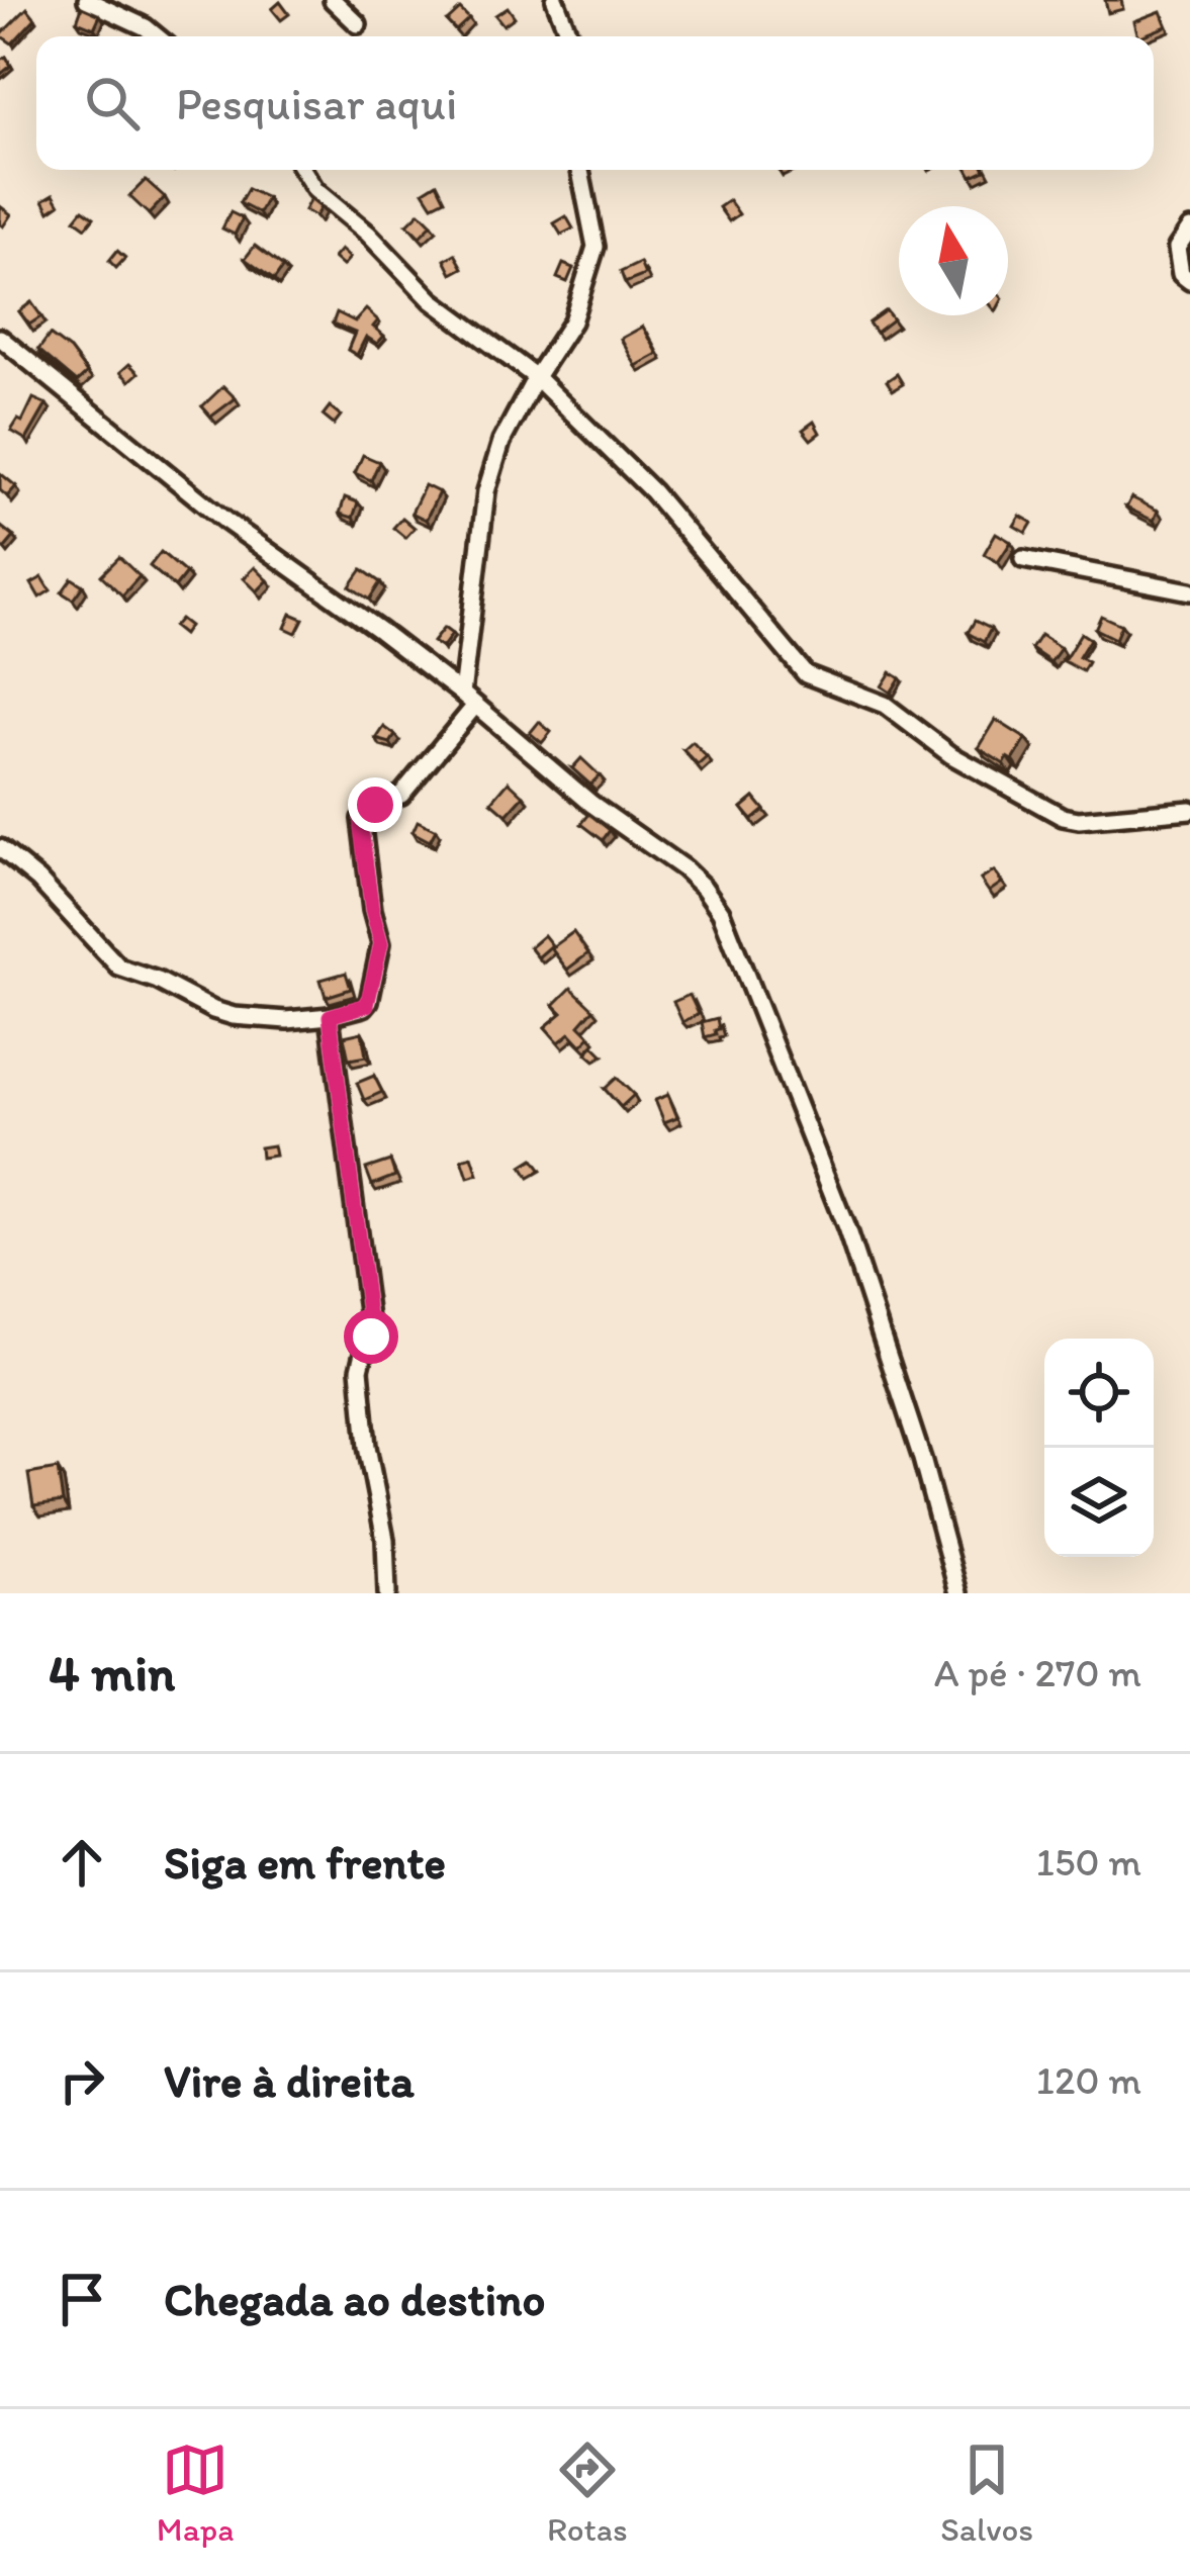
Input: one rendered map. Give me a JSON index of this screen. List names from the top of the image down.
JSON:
{
  "north": "top",
  "page": {
    "search": "Pesquisar aqui",
    "heading": ["4 min", "A pé · 270 m"],
    "list": [
      ["Siga em frente", "150 m"],
      ["Vire à direita", "120 m"],
      "Chegada ao destino"
    ],
    "nav": ["Mapa", "Rotas", "Salvos"]
  }
}
